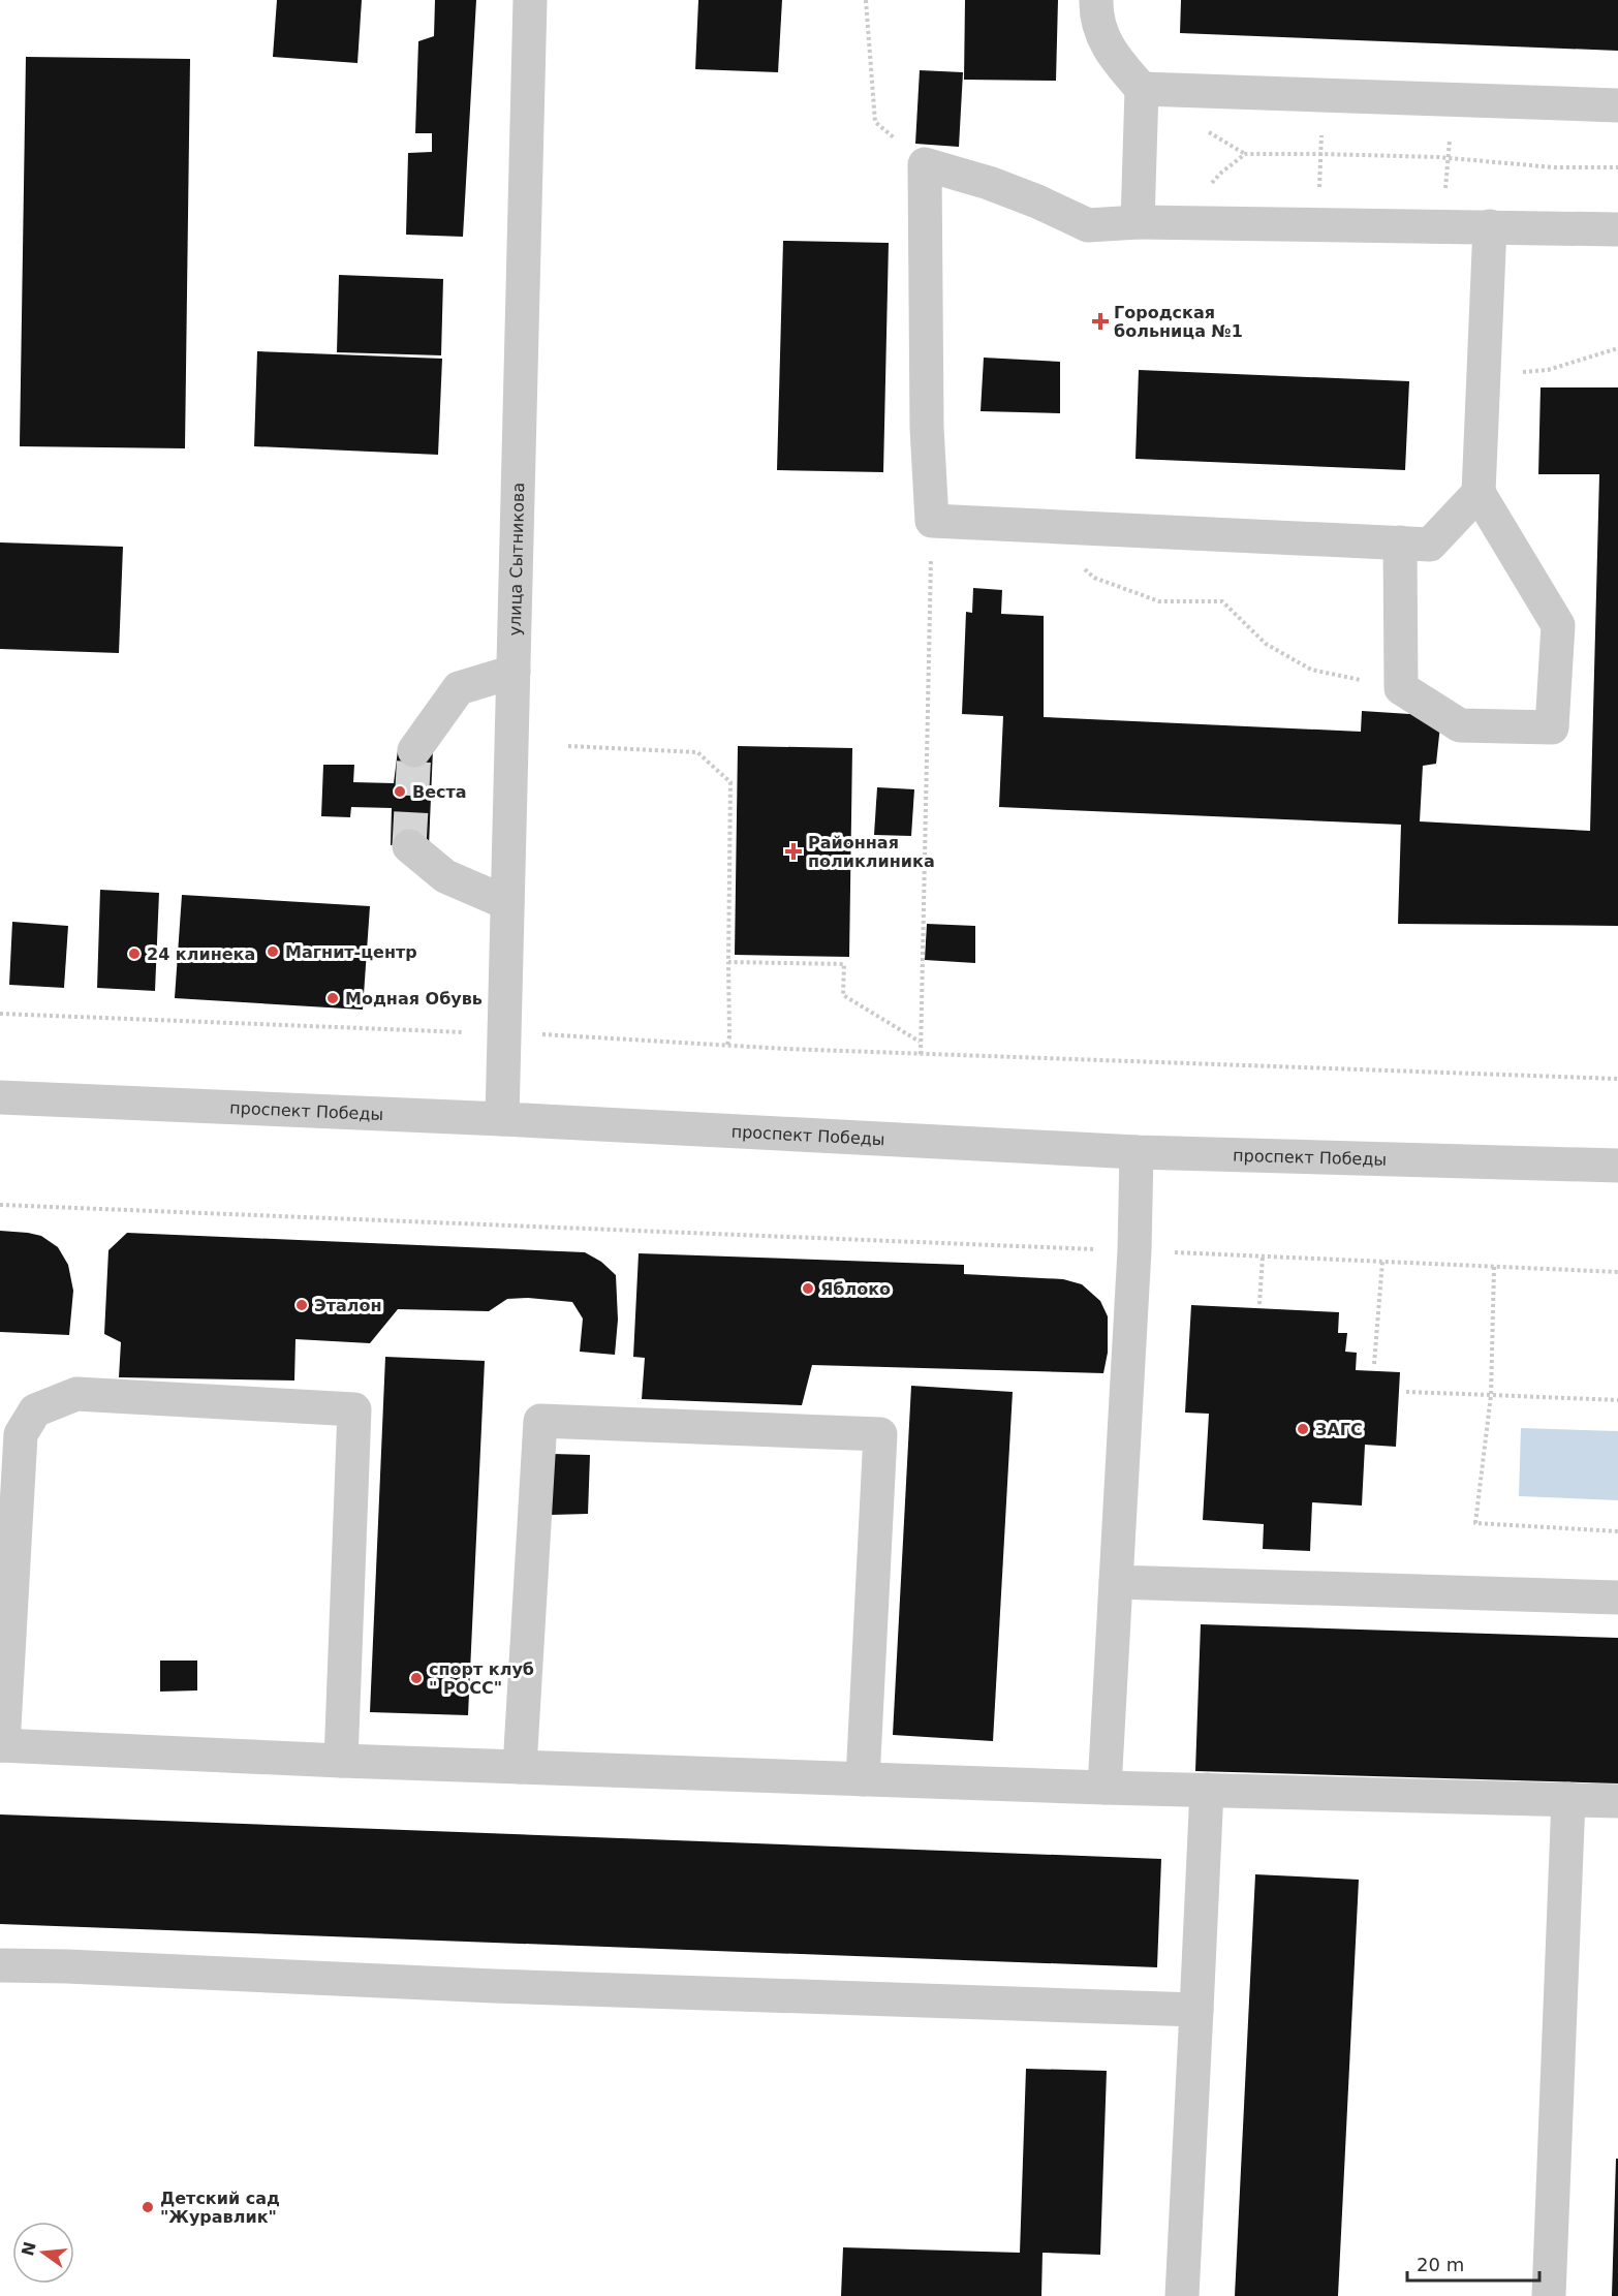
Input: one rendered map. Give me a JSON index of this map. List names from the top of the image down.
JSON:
{
  "streets": {
    "street": ["улица Сытникова", "проспект Победы"]
  },
  "crossings": [
    ["улица Сытникова", "проспект Победы"]
  ],
  "places": {
    "health": ["Городская больница №1", "Районная поликлиника"],
    "other": [
      "Веста",
      "Магнит-центр",
      "24 клинека",
      "Модная Обувь",
      "Яблоко",
      "Эталон",
      "ЗАГС",
      "спорт клуб \" РОСС\"",
      "Детский сад \"Журавлик\""
    ]
  },
  "scale_bar": "20 m",
  "north": "left"
}
